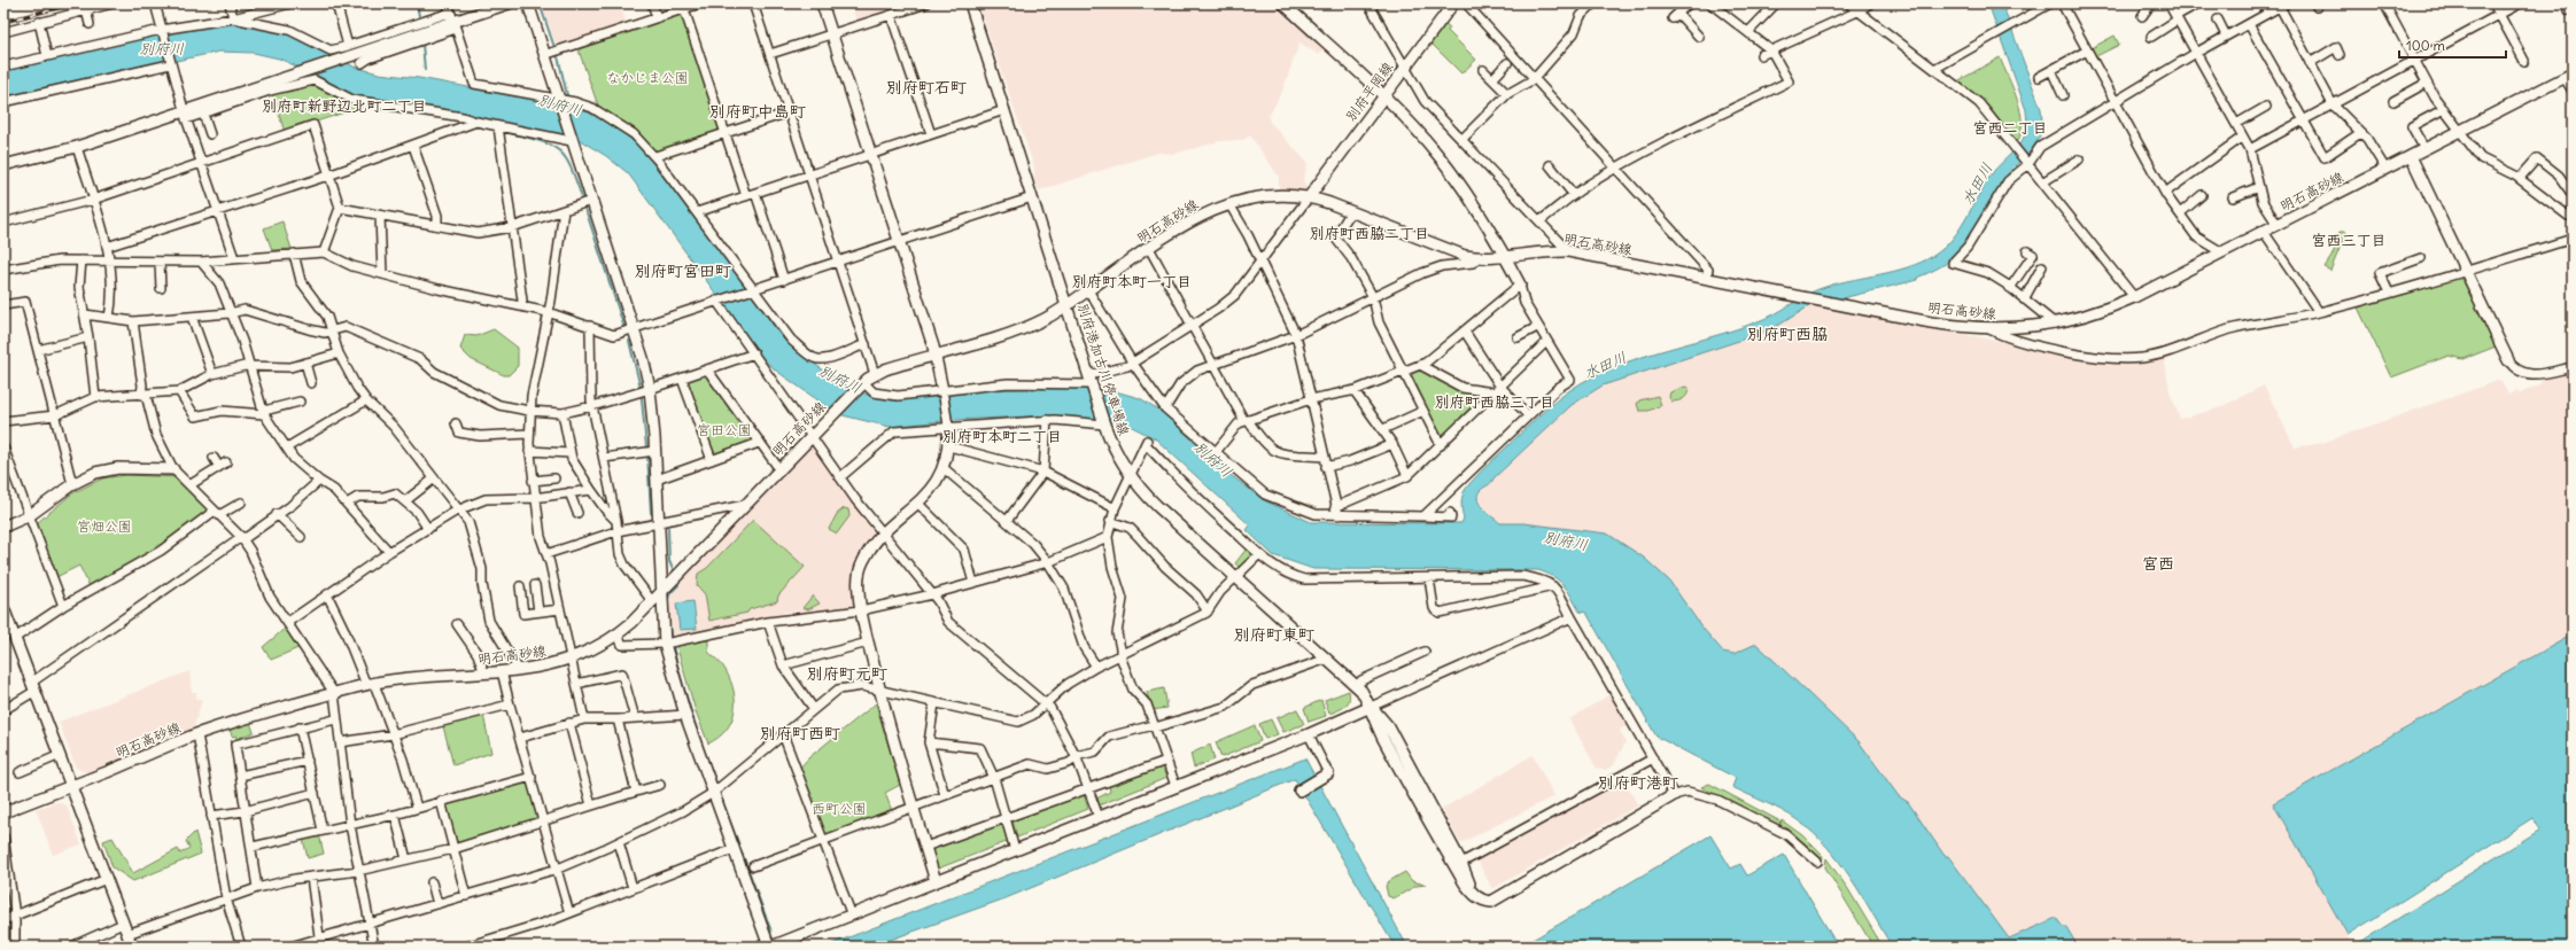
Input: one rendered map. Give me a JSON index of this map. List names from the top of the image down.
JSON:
{
  "streets": {
    "street": ["別府平岡線", "明石高砂線", "別府港加古川停車場線"]
  },
  "crossings": [
    ["別府平岡線", "明石高砂線"],
    ["明石高砂線", "別府港加古川停車場線"]
  ],
  "districts": [
    "別府町石町",
    "別府町新野辺北町二丁目",
    "別府町中島町",
    "宮西二丁目",
    "別府町西脇二丁目",
    "宮西三丁目",
    "別府町宮田町",
    "別府町本町一丁目",
    "別府町西脇",
    "別府町西脇三丁目",
    "別府町本町二丁目",
    "宮西",
    "別府町東町",
    "別府町元町",
    "別府町西町",
    "別府町港町"
  ],
  "water": ["別府川", "水田川"],
  "parks": [
    "なかじま公園",
    "宮田公園",
    "宮畑公園",
    "西町公園"
  ],
  "scale_bar": "100 m"
}
